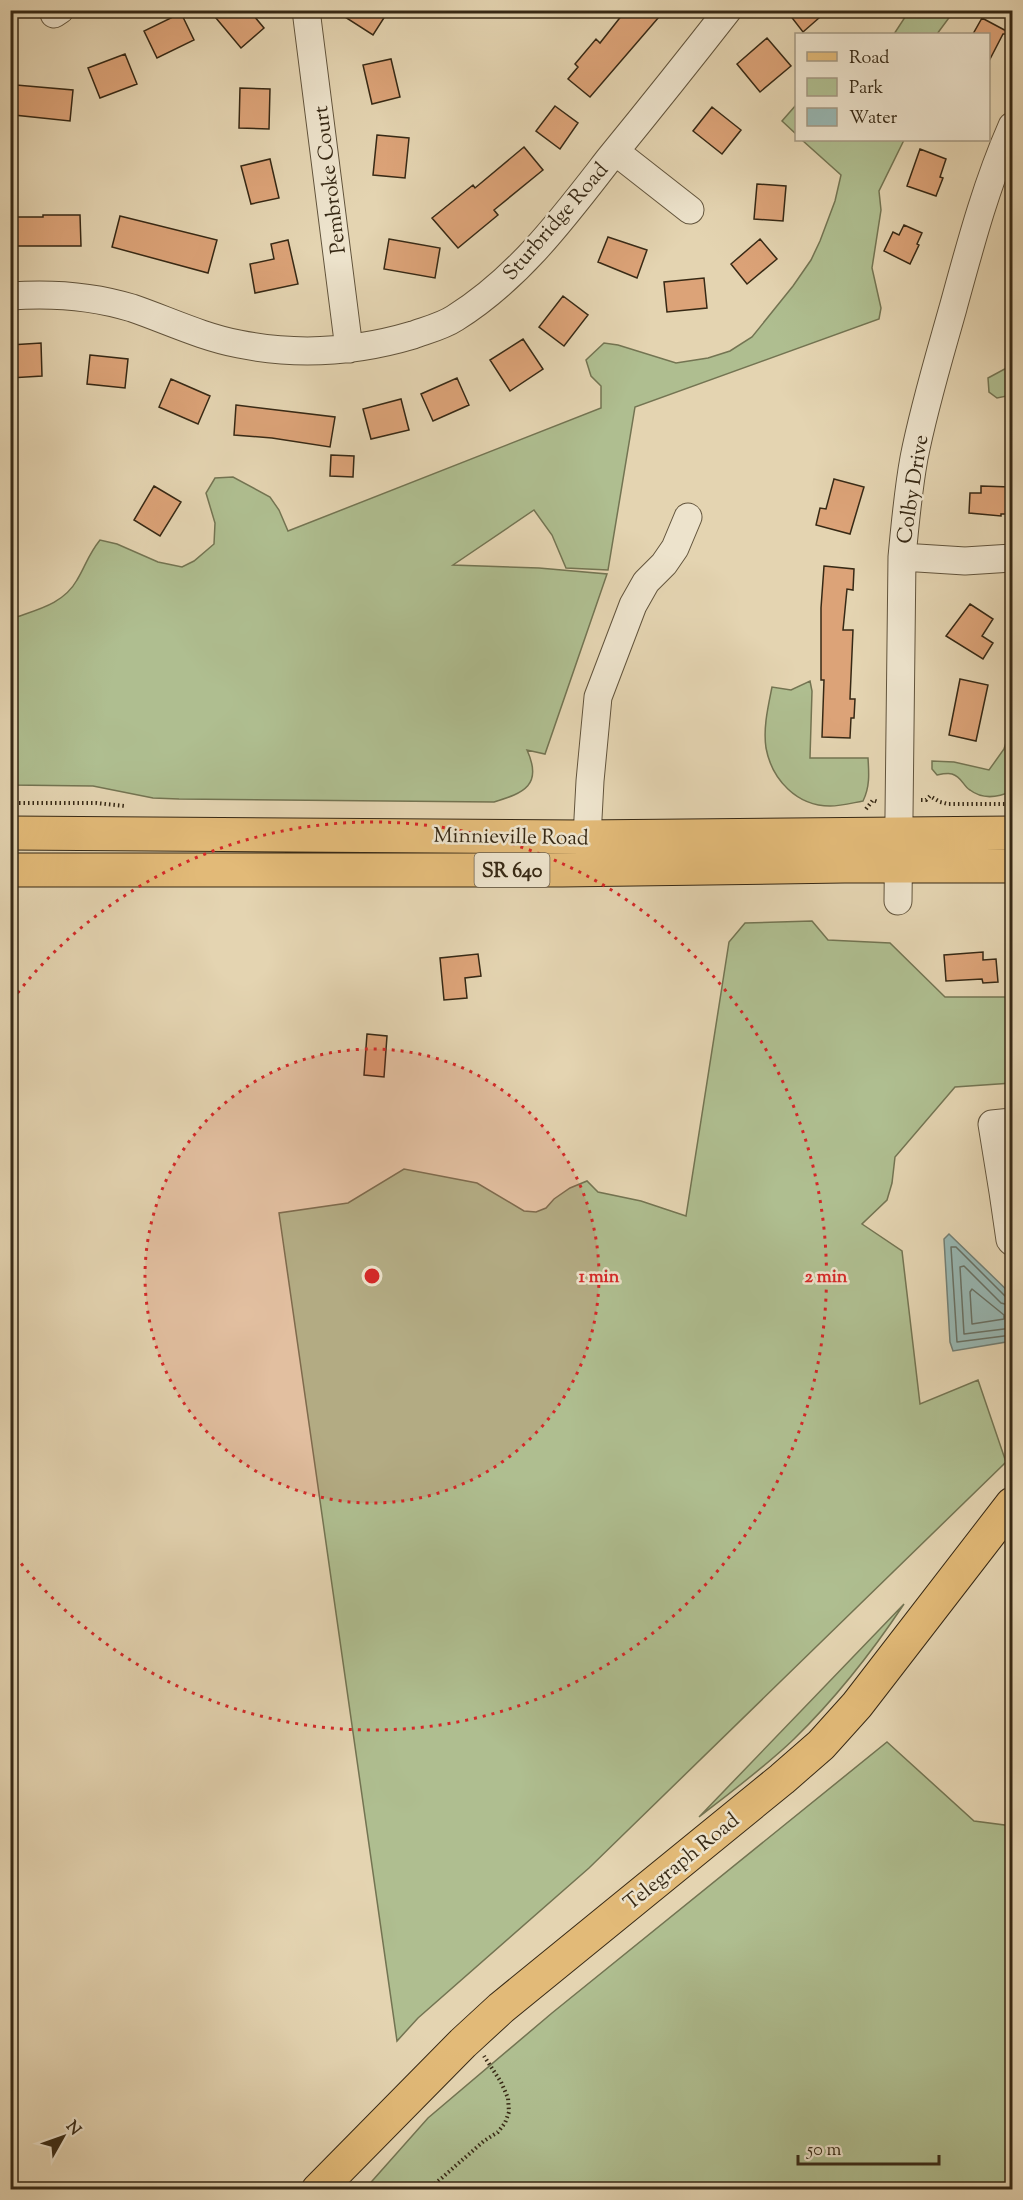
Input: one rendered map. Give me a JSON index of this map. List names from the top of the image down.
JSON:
{
  "streets": {
    "main road": ["Minnieville Road", "SR 640", "Telegraph Road"],
    "street": ["Pembroke Court", "Sturbridge Road", "Colby Drive"]
  },
  "crossings": [
    ["Pembroke Court", "Sturbridge Road"],
    ["Colby Drive", "Minnieville Road"]
  ],
  "legend": ["Road", "Park", "Water"],
  "scale_bar": "50 m",
  "north": "top right",
  "rings": ["1 min", "2 min"]
}
